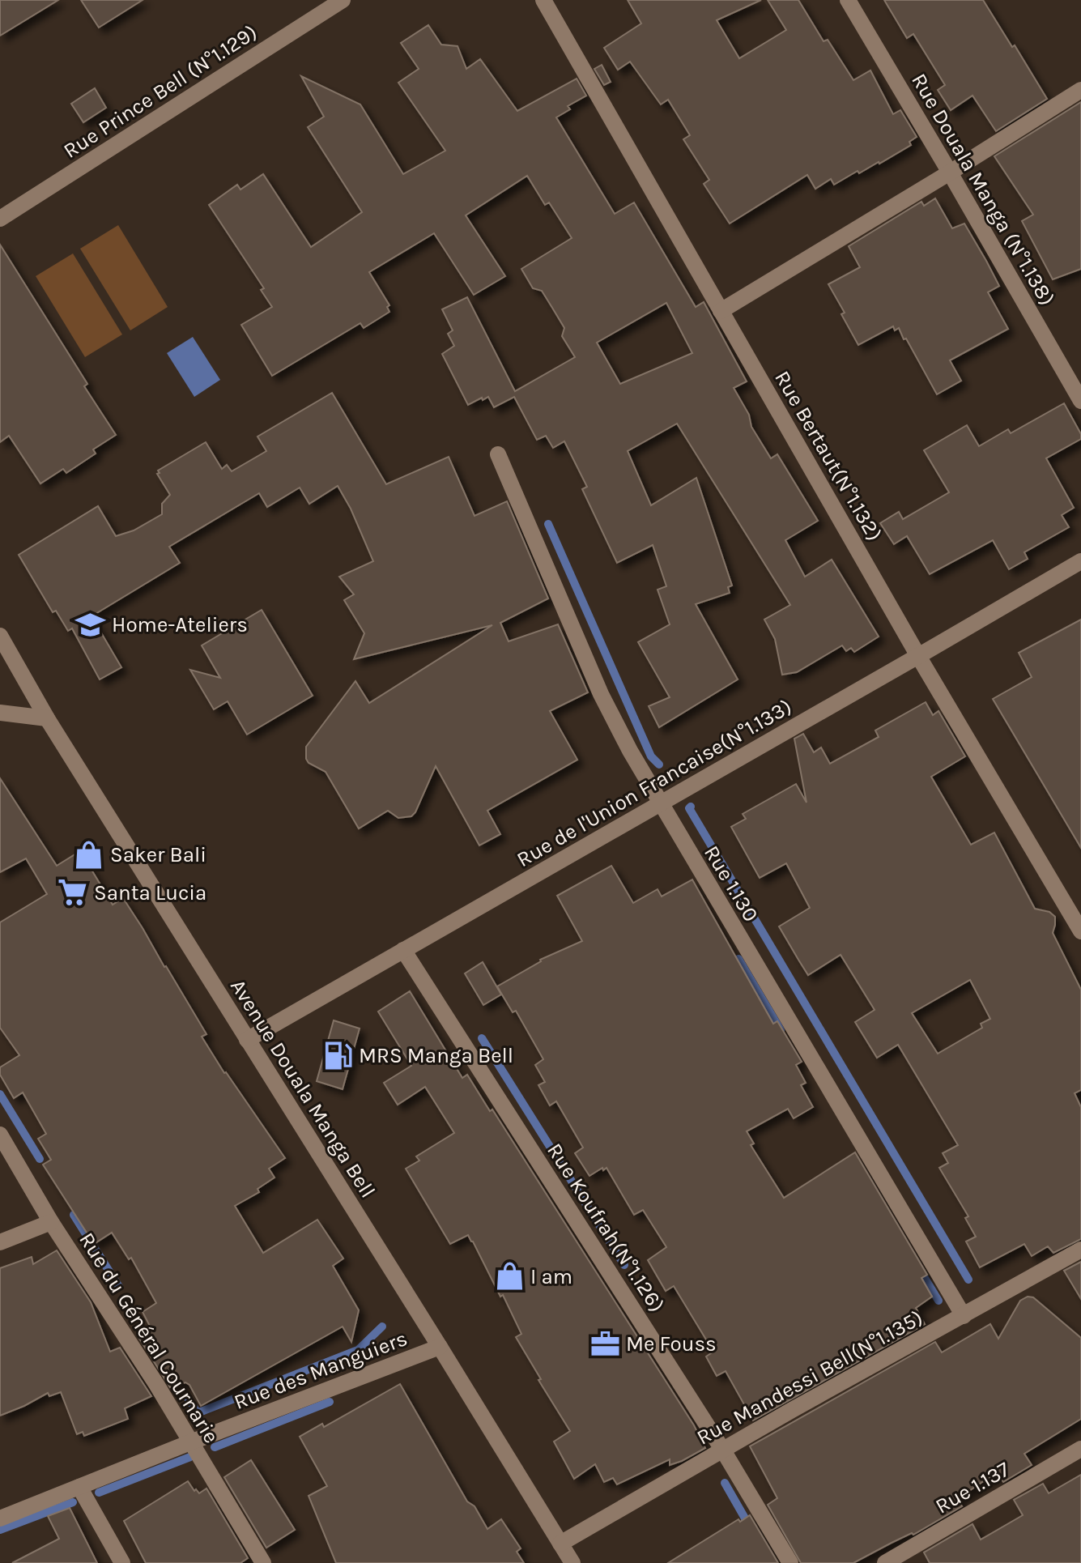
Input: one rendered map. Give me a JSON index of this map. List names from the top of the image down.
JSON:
{
  "streets": {
    "street": [
      "Rue Prince Bell (N°1.129)",
      "Rue Douala Manga (N°1.138)",
      "Rue Bertaut(N°1.132)",
      "Rue de l'Union Francaise(N°1.133)",
      "Rue 1.130",
      "Avenue Douala Manga Bell",
      "Rue Koufrah(N°1.126)",
      "Rue du Général Cournarie",
      "Rue des Manguiers",
      "Rue Mandessi Bell(N°1.135)",
      "Rue 1.137"
    ]
  },
  "crossings": [
    ["Rue Bertaut(N°1.132)", "Rue de l'Union Francaise(N°1.133)"],
    ["Rue de l'Union Francaise(N°1.133)", "Rue 1.130"],
    ["Rue de l'Union Francaise(N°1.133)", "Avenue Douala Manga Bell"],
    ["Rue de l'Union Francaise(N°1.133)", "Rue Koufrah(N°1.126)"],
    ["Rue 1.130", "Rue Mandessi Bell(N°1.135)"],
    ["Avenue Douala Manga Bell", "Rue des Manguiers"],
    ["Avenue Douala Manga Bell", "Rue Mandessi Bell(N°1.135)"],
    ["Rue Koufrah(N°1.126)", "Rue Mandessi Bell(N°1.135)"],
    ["Rue du Général Cournarie", "Rue des Manguiers"]
  ],
  "places": {
    "school or university": ["Home-Ateliers"],
    "shop": ["Saker Bali", "I am"],
    "supermarket": ["Santa Lucia"],
    "fuel station": ["MRS Manga Bell"],
    "office": ["Me Fouss"]
  }
}
